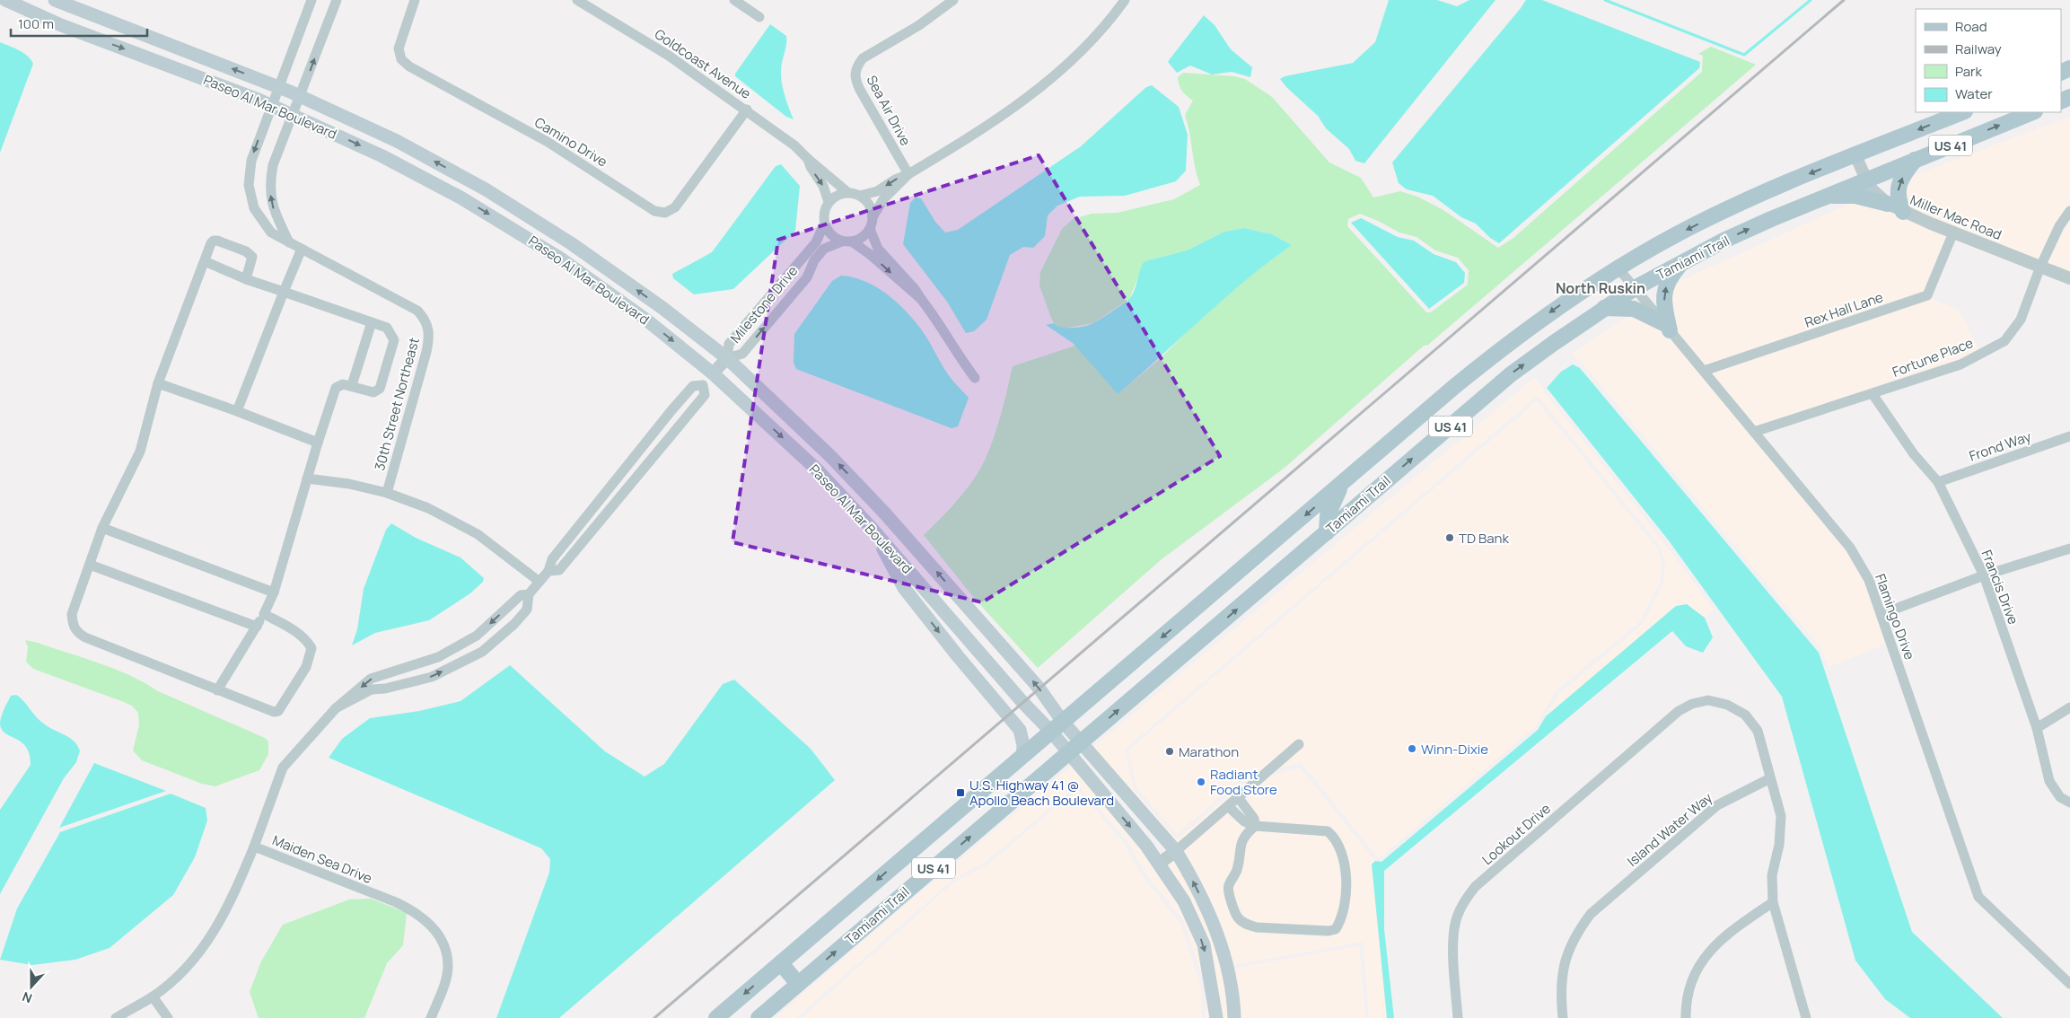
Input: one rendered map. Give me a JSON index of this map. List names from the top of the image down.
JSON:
{
  "streets": {
    "main road": ["Paseo Al Mar Boulevard", "US 41", "Tamiami Trail"],
    "street": [
      "Goldcoast Avenue",
      "Sea Air Drive",
      "Camino Drive",
      "Miller Mac Road",
      "Milestone Drive",
      "Rex Hall Lane",
      "Fortune Place",
      "30th Street Northeast",
      "Frond Way",
      "Francis Drive",
      "Flamingo Drive",
      "Island Water Way",
      "Lookout Drive",
      "Maiden Sea Drive"
    ]
  },
  "crossings": [
    ["Goldcoast Avenue", "Camino Drive"],
    ["Goldcoast Avenue", "Milestone Drive"],
    ["Paseo Al Mar Boulevard", "Tamiami Trail"],
    ["Paseo Al Mar Boulevard", "Milestone Drive"],
    ["Paseo Al Mar Boulevard", "30th Street Northeast"],
    ["Miller Mac Road", "Tamiami Trail"],
    ["Miller Mac Road", "Rex Hall Lane"],
    ["Miller Mac Road", "Fortune Place"],
    ["Tamiami Trail", "Flamingo Drive"],
    ["Rex Hall Lane", "Flamingo Drive"],
    ["Fortune Place", "Francis Drive"],
    ["Fortune Place", "Flamingo Drive"],
    ["Frond Way", "Francis Drive"],
    ["Island Water Way", "Lookout Drive"]
  ],
  "districts": ["North Ruskin"],
  "places": {
    "other": [
      "TD Bank",
      "Winn-Dixie",
      "Marathon",
      "Radiant Food Store"
    ],
    "transit": ["U.S. Highway 41 @ Apollo Beach Boulevard"]
  },
  "legend": [
    "Road",
    "Railway",
    "Park",
    "Water"
  ],
  "scale_bar": "100 m",
  "north": "bottom"
}
